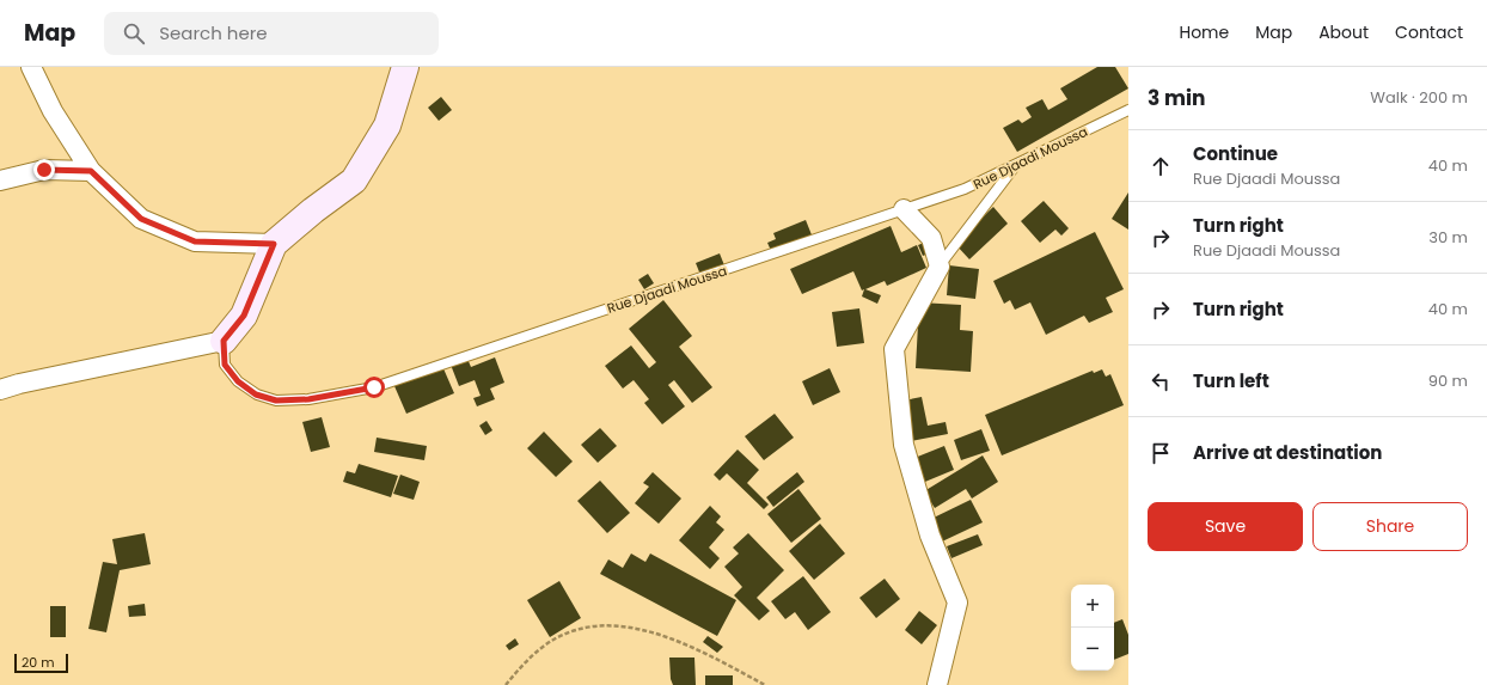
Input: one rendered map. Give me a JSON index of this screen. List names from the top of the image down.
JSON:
{
  "streets": {
    "lane": ["Rue Djaadi Moussa"]
  },
  "scale_bar": "20 m",
  "page": {
    "header": "Map",
    "search": "Search here",
    "nav": [
      "Home",
      "Map",
      "About",
      "Contact"
    ],
    "heading": ["3 min", "Walk · 200 m"],
    "list": [
      ["Continue", "Rue Djaadi Moussa", "40 m"],
      ["Turn right", "Rue Djaadi Moussa", "30 m"],
      ["Turn right", "40 m"],
      ["Turn left", "90 m"],
      "Arrive at destination"
    ],
    "buttons": ["Save", "Share"],
    "map_buttons": ["+", "−"],
    "scale": "20 m"
  }
}
